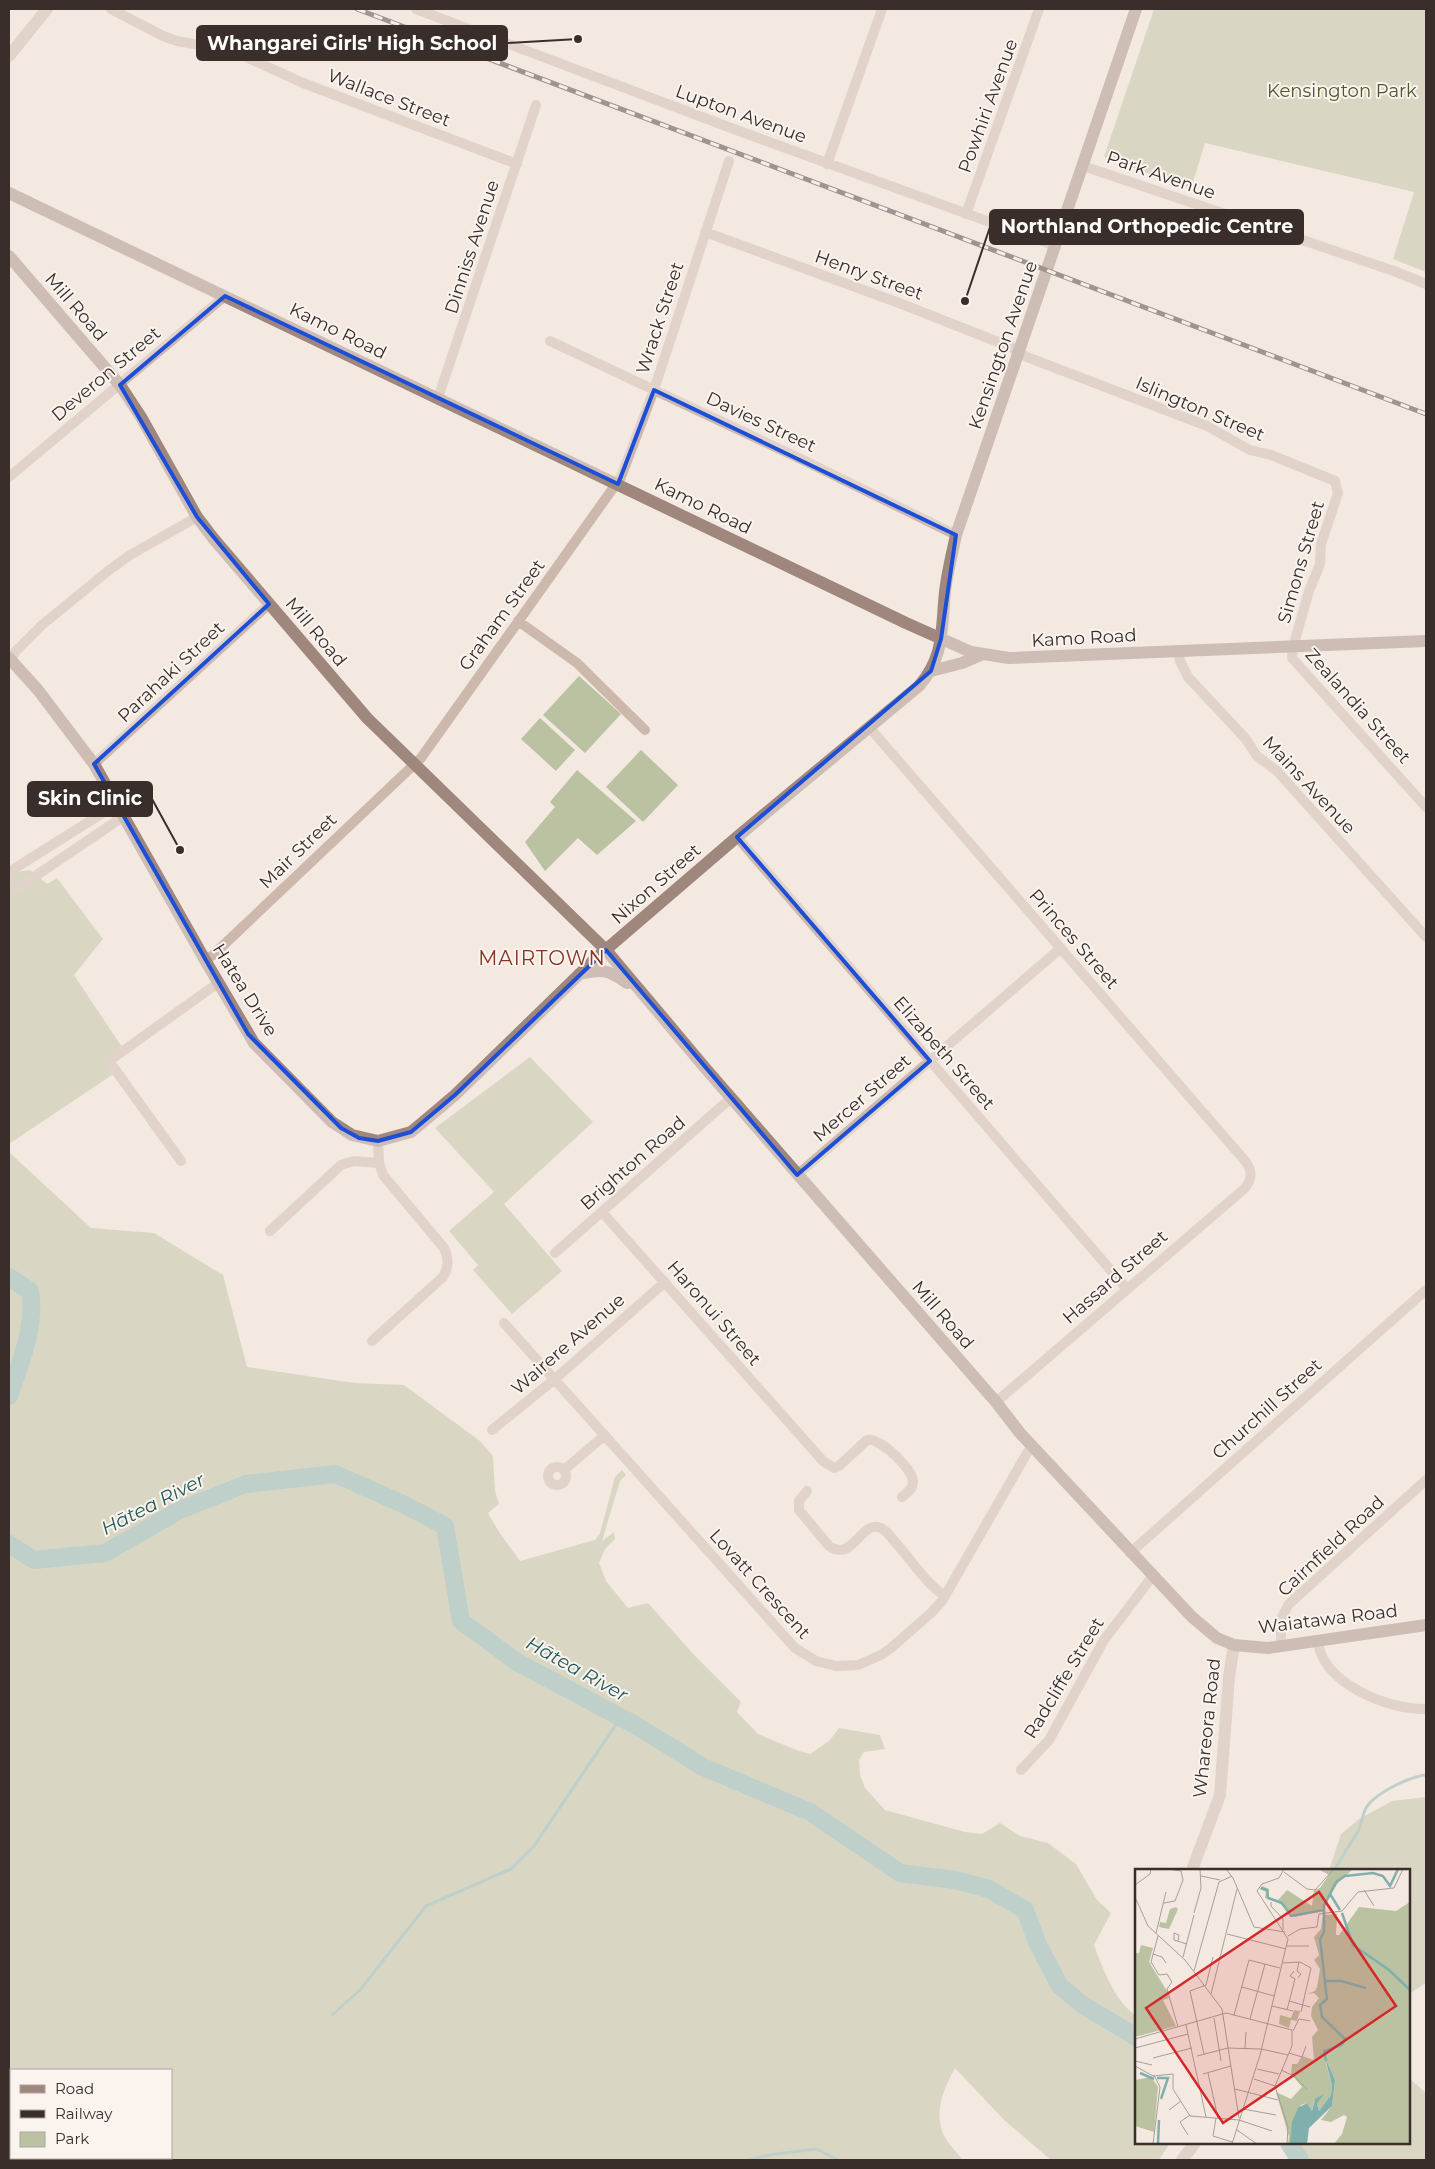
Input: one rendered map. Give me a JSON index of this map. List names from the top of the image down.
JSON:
{
  "streets": {
    "main road": [
      "Mill Road",
      "Kamo Road",
      "Kensington Avenue",
      "Nixon Street",
      "Hatea Drive",
      "Waiatawa Road"
    ],
    "street": [
      "Wallace Street",
      "Powhiri Avenue",
      "Lupton Avenue",
      "Park Avenue",
      "Dinniss Avenue",
      "Henry Street",
      "Wrack Street",
      "Deveron Street",
      "Islington Street",
      "Davies Street",
      "Simons Street",
      "Graham Street",
      "Parahaki Street",
      "Zealandia Street",
      "Mains Avenue",
      "Mair Street",
      "Princes Street",
      "Elizabeth Street",
      "Mercer Street",
      "Brighton Road",
      "Hassard Street",
      "Haronui Street",
      "Wairere Avenue",
      "Churchill Street",
      "Cairnfield Road",
      "Lovatt Crescent",
      "Radcliffe Street",
      "Whareora Road"
    ]
  },
  "crossings": [
    ["Wallace Street", "Dinniss Avenue"],
    ["Powhiri Avenue", "Lupton Avenue"],
    ["Lupton Avenue", "Kensington Avenue"],
    ["Park Avenue", "Kensington Avenue"],
    ["Dinniss Avenue", "Kamo Road"],
    ["Henry Street", "Wrack Street"],
    ["Henry Street", "Kensington Avenue"],
    ["Henry Street", "Islington Street"],
    ["Mill Road", "Deveron Street"],
    ["Mill Road", "Graham Street"],
    ["Mill Road", "Parahaki Street"],
    ["Mill Road", "Mair Street"],
    ["Mill Road", "Nixon Street"],
    ["Mill Road", "Mercer Street"],
    ["Mill Road", "Brighton Road"],
    ["Mill Road", "Hassard Street"],
    ["Mill Road", "Churchill Street"],
    ["Mill Road", "Lovatt Crescent"],
    ["Mill Road", "Waiatawa Road"],
    ["Mill Road", "Radcliffe Street"],
    ["Mill Road", "Whareora Road"],
    ["Wrack Street", "Kamo Road"],
    ["Wrack Street", "Davies Street"],
    ["Wrack Street", "Graham Street"],
    ["Kamo Road", "Kensington Avenue"],
    ["Kamo Road", "Deveron Street"],
    ["Kamo Road", "Simons Street"],
    ["Kamo Road", "Graham Street"],
    ["Kamo Road", "Zealandia Street"],
    ["Kamo Road", "Mains Avenue"],
    ["Kamo Road", "Nixon Street"],
    ["Kensington Avenue", "Islington Street"],
    ["Kensington Avenue", "Davies Street"],
    ["Kensington Avenue", "Nixon Street"],
    ["Islington Street", "Simons Street"],
    ["Simons Street", "Zealandia Street"],
    ["Graham Street", "Mair Street"],
    ["Parahaki Street", "Hatea Drive"],
    ["Mair Street", "Hatea Drive"],
    ["Nixon Street", "Princes Street"],
    ["Nixon Street", "Hatea Drive"],
    ["Nixon Street", "Elizabeth Street"],
    ["Princes Street", "Mercer Street"],
    ["Princes Street", "Hassard Street"],
    ["Elizabeth Street", "Mercer Street"],
    ["Elizabeth Street", "Hassard Street"],
    ["Brighton Road", "Haronui Street"],
    ["Haronui Street", "Wairere Avenue"],
    ["Wairere Avenue", "Lovatt Crescent"],
    ["Cairnfield Road", "Waiatawa Road"],
    ["Waiatawa Road", "Whareora Road"]
  ],
  "districts": ["MAIRTOWN"],
  "water": ["Hātea River"],
  "parks": ["Kensington Park"],
  "places": ["Whangarei Girls' High School", "Northland Orthopedic Centre", "Skin Clinic"],
  "legend": ["Road", "Railway", "Park"]
}
